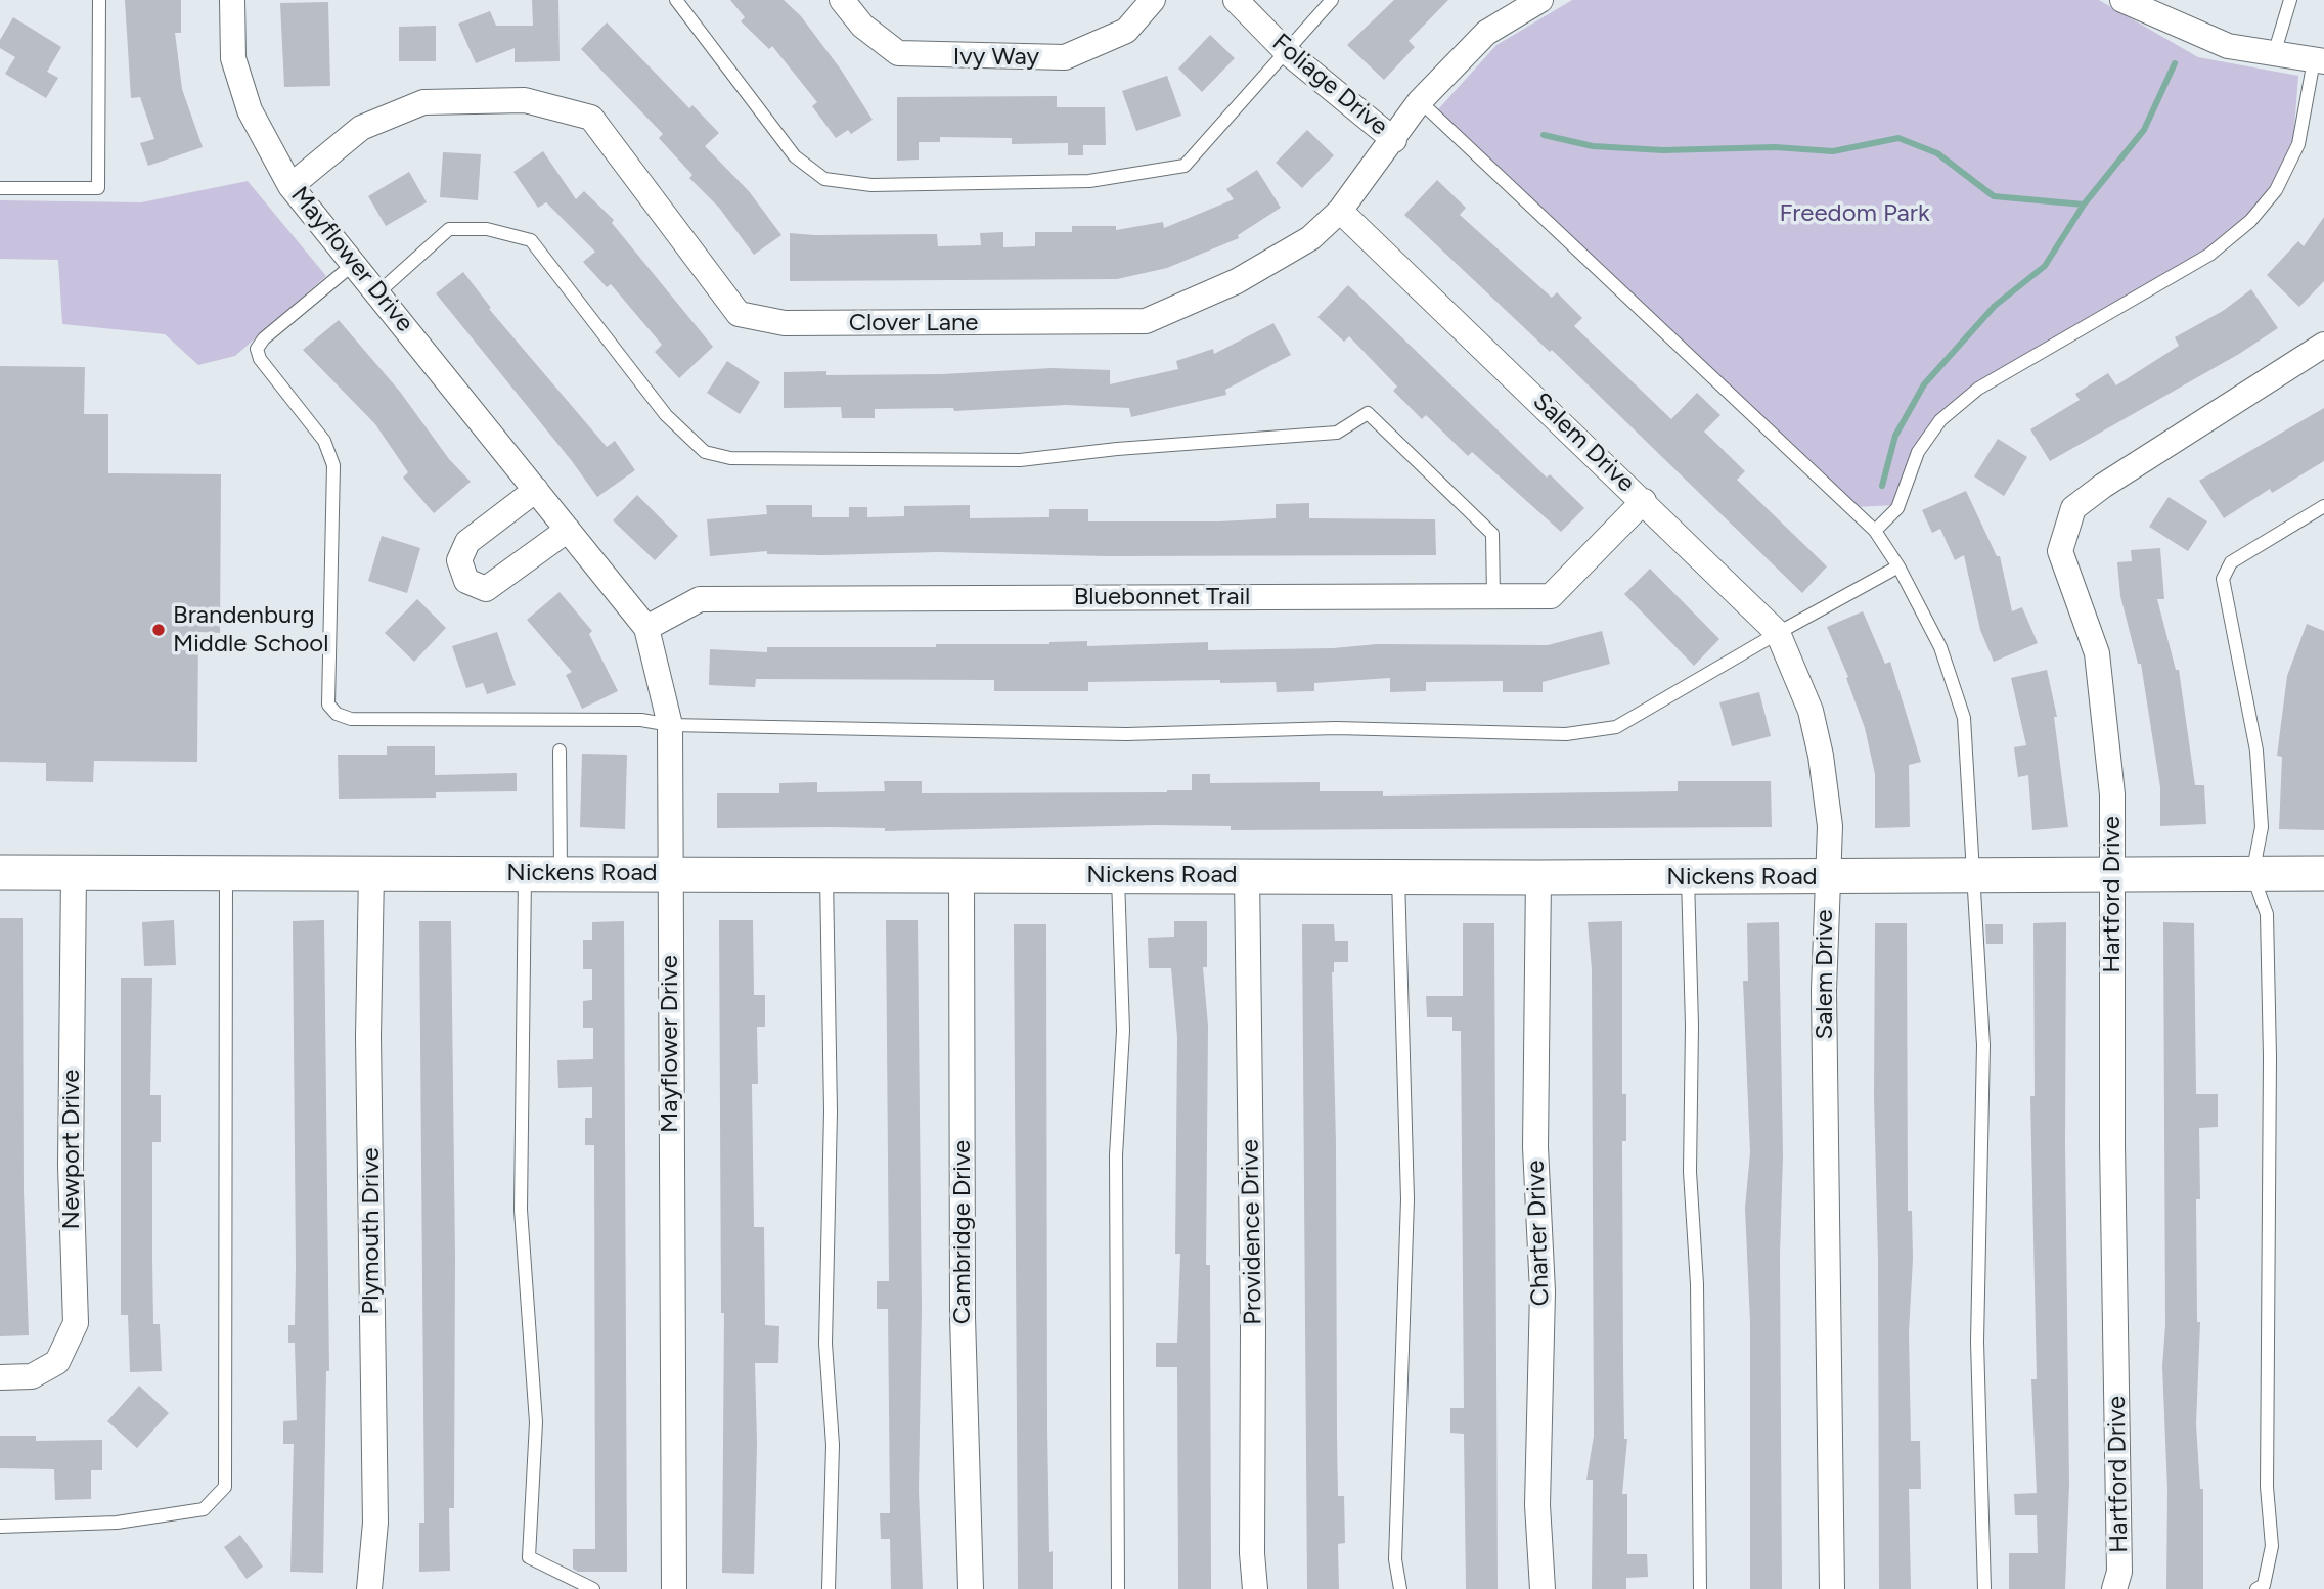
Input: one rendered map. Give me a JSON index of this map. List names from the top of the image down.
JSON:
{
  "streets": {
    "street": [
      "Ivy Way",
      "Foliage Drive",
      "Mayflower Drive",
      "Clover Lane",
      "Salem Drive",
      "Bluebonnet Trail",
      "Nickens Road",
      "Hartford Drive",
      "Newport Drive",
      "Plymouth Drive",
      "Cambridge Drive",
      "Providence Drive",
      "Charter Drive"
    ]
  },
  "crossings": [
    ["Foliage Drive", "Clover Lane"],
    ["Mayflower Drive", "Clover Lane"],
    ["Mayflower Drive", "Bluebonnet Trail"],
    ["Mayflower Drive", "Nickens Road"],
    ["Clover Lane", "Salem Drive"],
    ["Salem Drive", "Bluebonnet Trail"],
    ["Salem Drive", "Nickens Road"],
    ["Nickens Road", "Hartford Drive"],
    ["Nickens Road", "Newport Drive"],
    ["Nickens Road", "Plymouth Drive"],
    ["Nickens Road", "Cambridge Drive"],
    ["Nickens Road", "Providence Drive"],
    ["Nickens Road", "Charter Drive"]
  ],
  "parks": ["Freedom Park"],
  "places": ["Brandenburg Middle School"]
}
